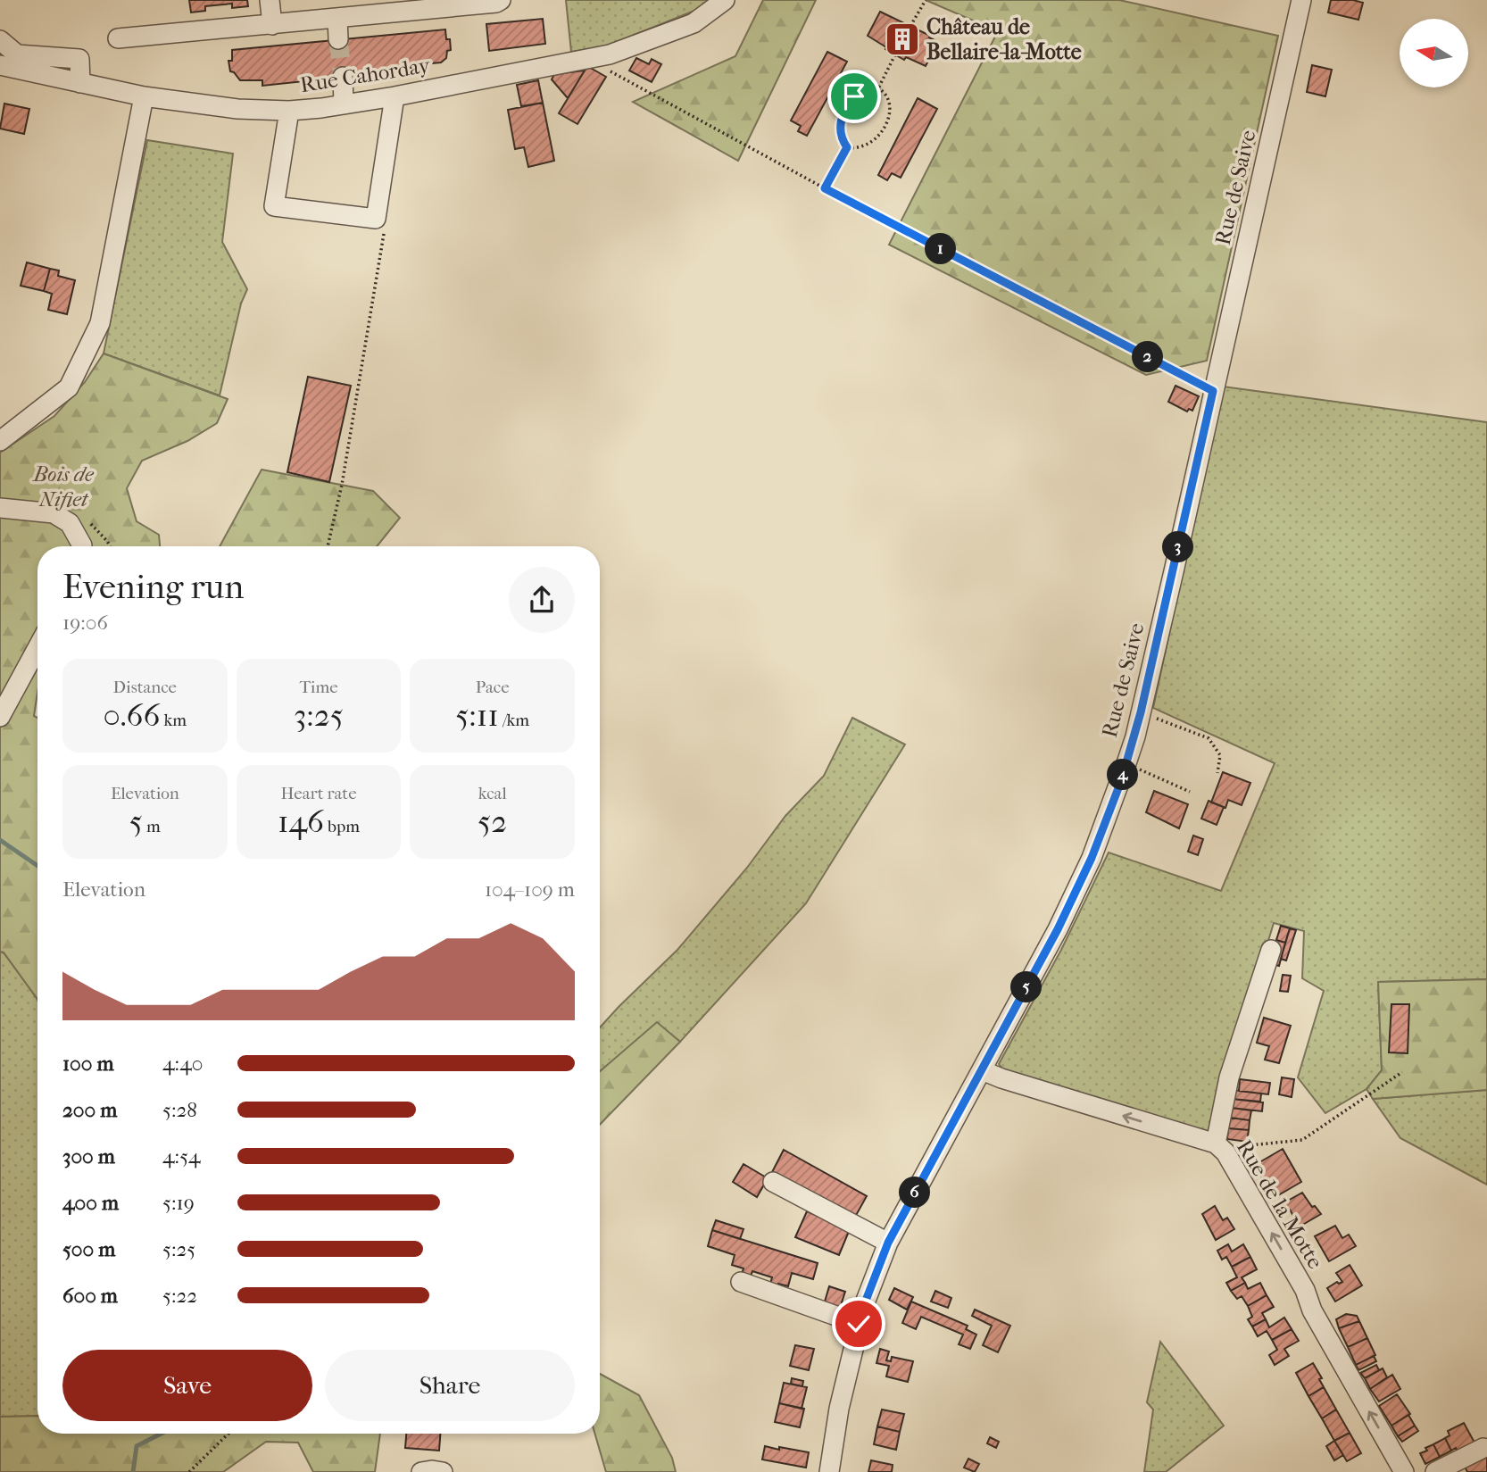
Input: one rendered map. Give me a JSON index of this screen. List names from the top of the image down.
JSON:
{
  "streets": {
    "street": ["Rue Cahorday", "Rue de Saive", "Rue de la Motte"]
  },
  "crossings": [
    ["Rue de Saive", "Rue de la Motte"]
  ],
  "one_way": ["Rue de la Motte"],
  "parks": ["Bois de Nifiet"],
  "places": {
    "building": ["Château de Bellaire-la-Motte"]
  },
  "north": "left",
  "page": {
    "pins": [
      "1",
      "2",
      "3",
      "4",
      "5",
      "6"
    ],
    "heading": ["Evening run", "19:06"],
    "stats": [
      ["Distance", "0.66 km"],
      ["Time", "3:25"],
      ["Pace", "5:11 /km"],
      ["Elevation", "5 m"],
      ["Heart rate", "146 bpm"],
      ["kcal", "52"]
    ],
    "chart": ["Elevation", "104–109 m"],
    "list": [
      {
        "name": "100 m",
        "note": "4:40"
      },
      {
        "name": "200 m",
        "note": "5:28"
      },
      {
        "name": "300 m",
        "note": "4:54"
      },
      {
        "name": "400 m",
        "note": "5:19"
      },
      {
        "name": "500 m",
        "note": "5:25"
      },
      {
        "name": "600 m",
        "note": "5:22"
      }
    ],
    "buttons": ["Save", "Share"]
  }
}
